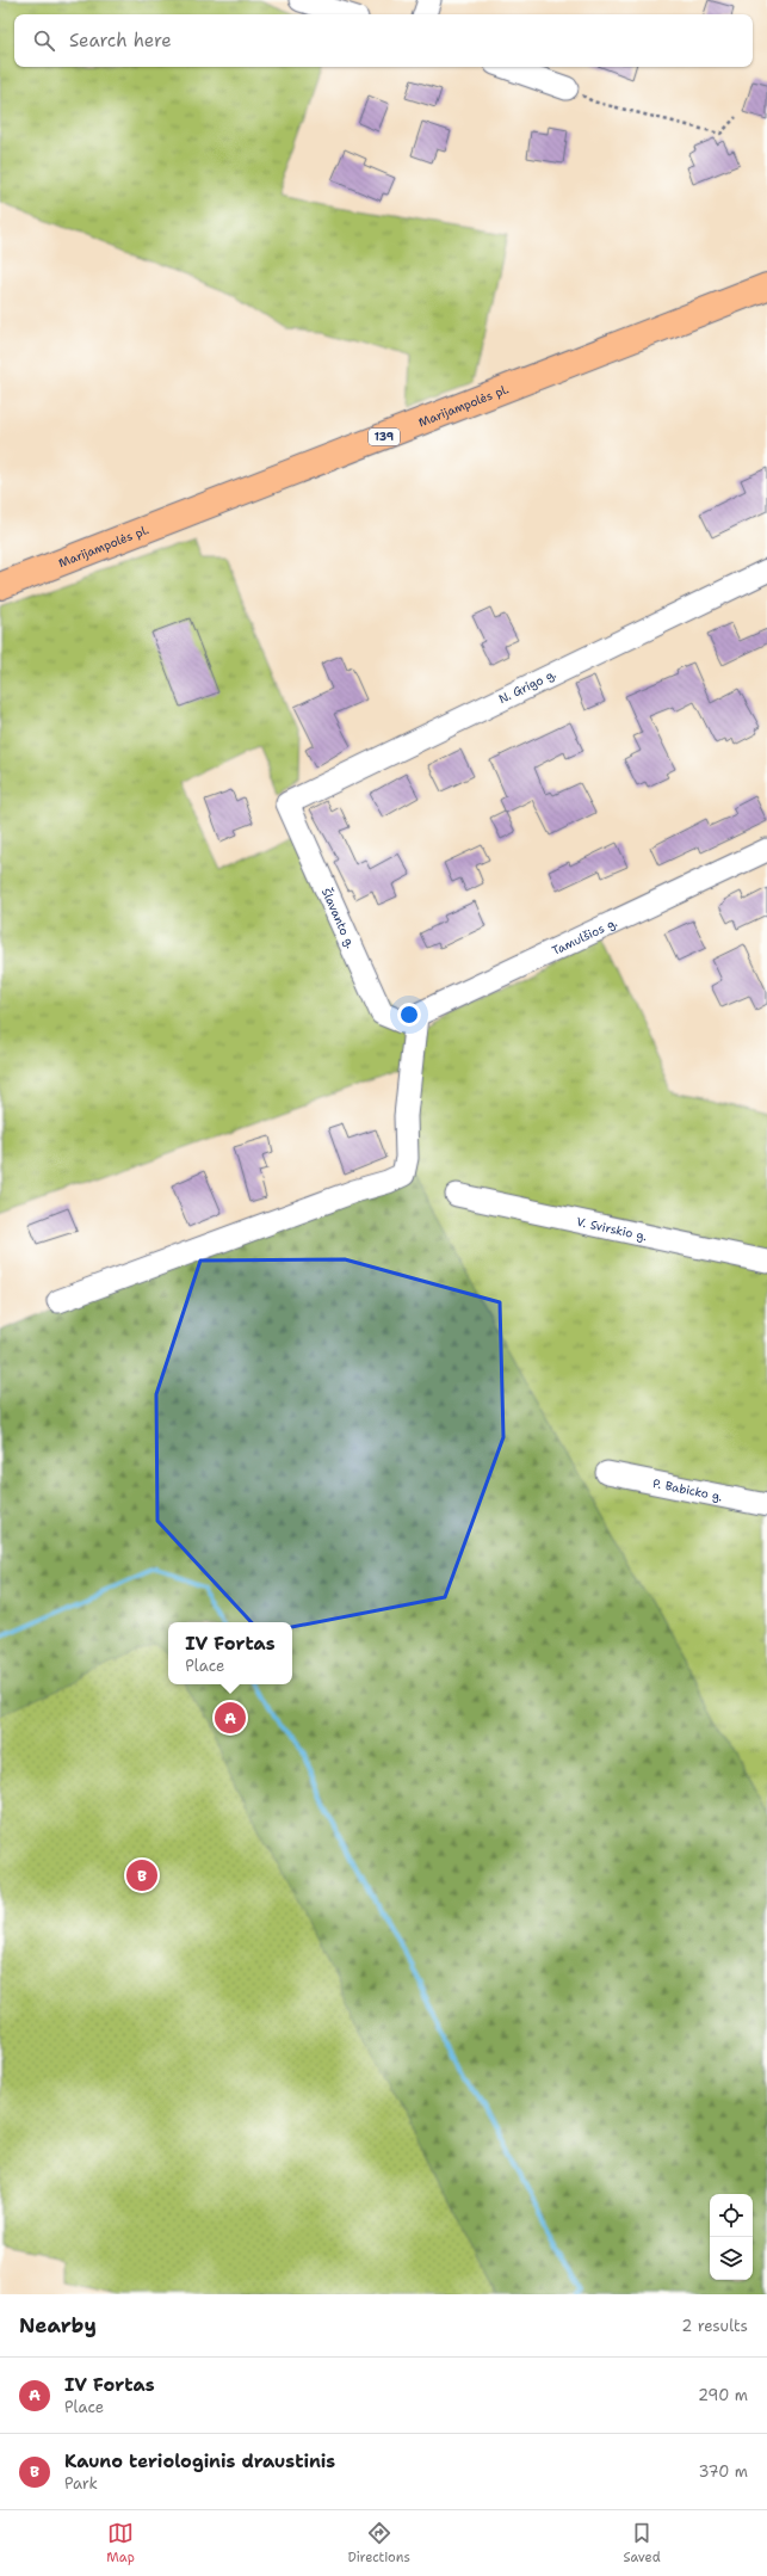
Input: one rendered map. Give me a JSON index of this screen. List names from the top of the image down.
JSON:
{
  "streets": {
    "main road": ["Marijampolės pl.", "139"],
    "street": [
      "N. Grigo g.",
      "Šlavanto g.",
      "Tamulšios g.",
      "V. Svirskio g.",
      "P. Babicko g."
    ]
  },
  "crossings": [
    ["N. Grigo g.", "Šlavanto g."],
    ["Šlavanto g.", "Tamulšios g."]
  ],
  "page": {
    "search": "Search here",
    "popup": ["IV Fortas", "Place"],
    "pins": ["A", "B"],
    "heading": ["Nearby", "2 results"],
    "list": [
      {
        "mark": "A",
        "name": "IV Fortas",
        "note": "Place",
        "value": "290 m"
      },
      {
        "mark": "B",
        "name": "Kauno teriologinis draustinis",
        "note": "Park",
        "value": "370 m"
      }
    ],
    "nav": ["Map", "Directions", "Saved"]
  }
}
